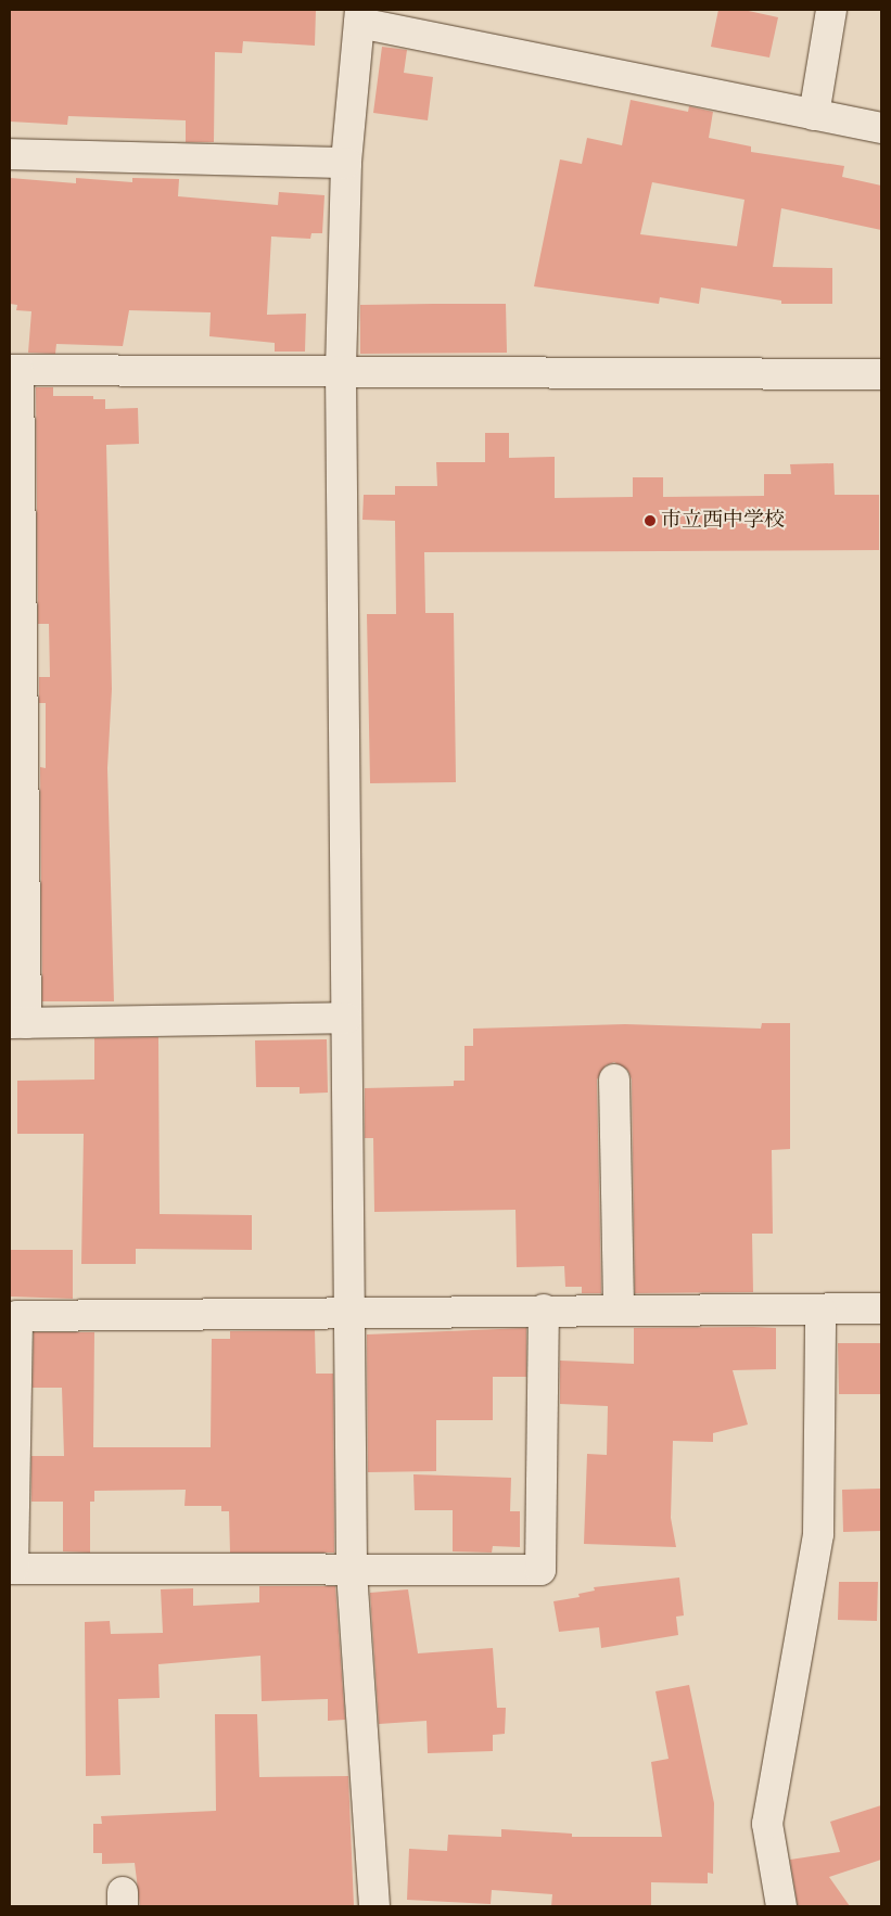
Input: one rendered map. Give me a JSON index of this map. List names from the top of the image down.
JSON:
{
  "places": ["市立西中学校"]
}
